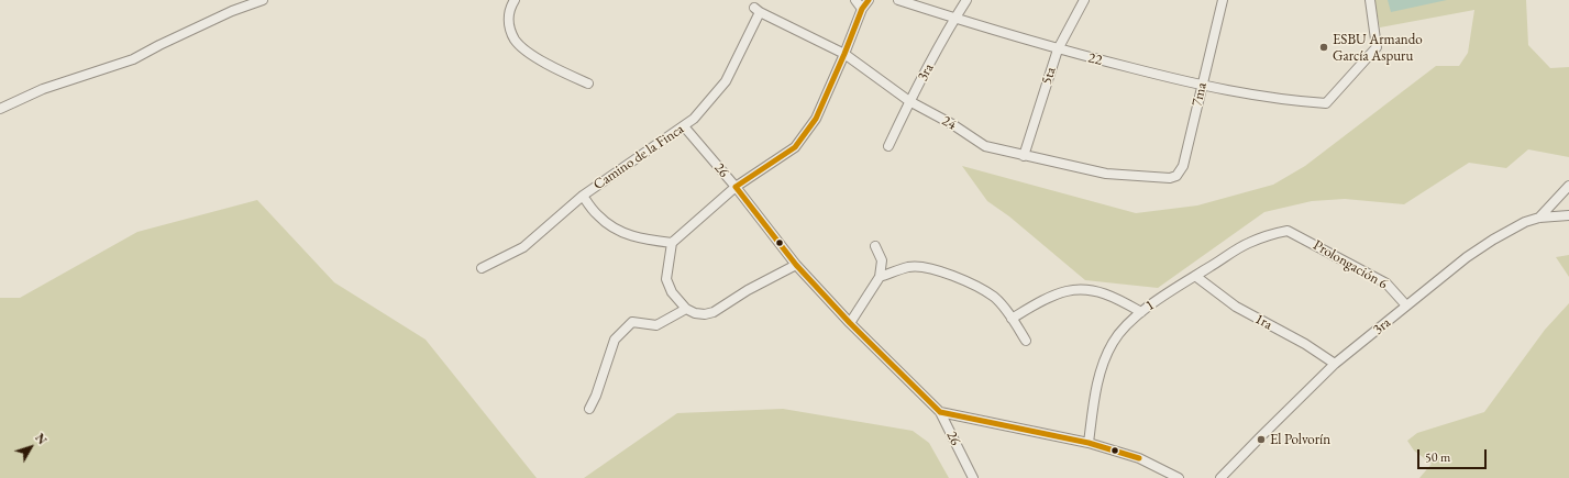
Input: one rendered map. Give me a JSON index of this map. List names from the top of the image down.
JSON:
{
  "streets": {
    "street": [
      "22",
      "3ra",
      "5ta",
      "7ma",
      "24",
      "Camino de la Finca",
      "26",
      "Prolongación 6",
      "1",
      "1ra"
    ]
  },
  "crossings": [
    ["22", "3ra"],
    ["22", "5ta"],
    ["22", "7ma"],
    ["3ra", "24"],
    ["3ra", "Prolongación 6"],
    ["3ra", "1ra"],
    ["5ta", "24"],
    ["7ma", "24"],
    ["24", "Camino de la Finca"],
    ["Camino de la Finca", "26"],
    ["Prolongación 6", "1"],
    ["1", "1ra"]
  ],
  "places": ["ESBU Armando García Aspuru", "El Polvorín"],
  "scale_bar": "50 m",
  "north": "top right"
}
